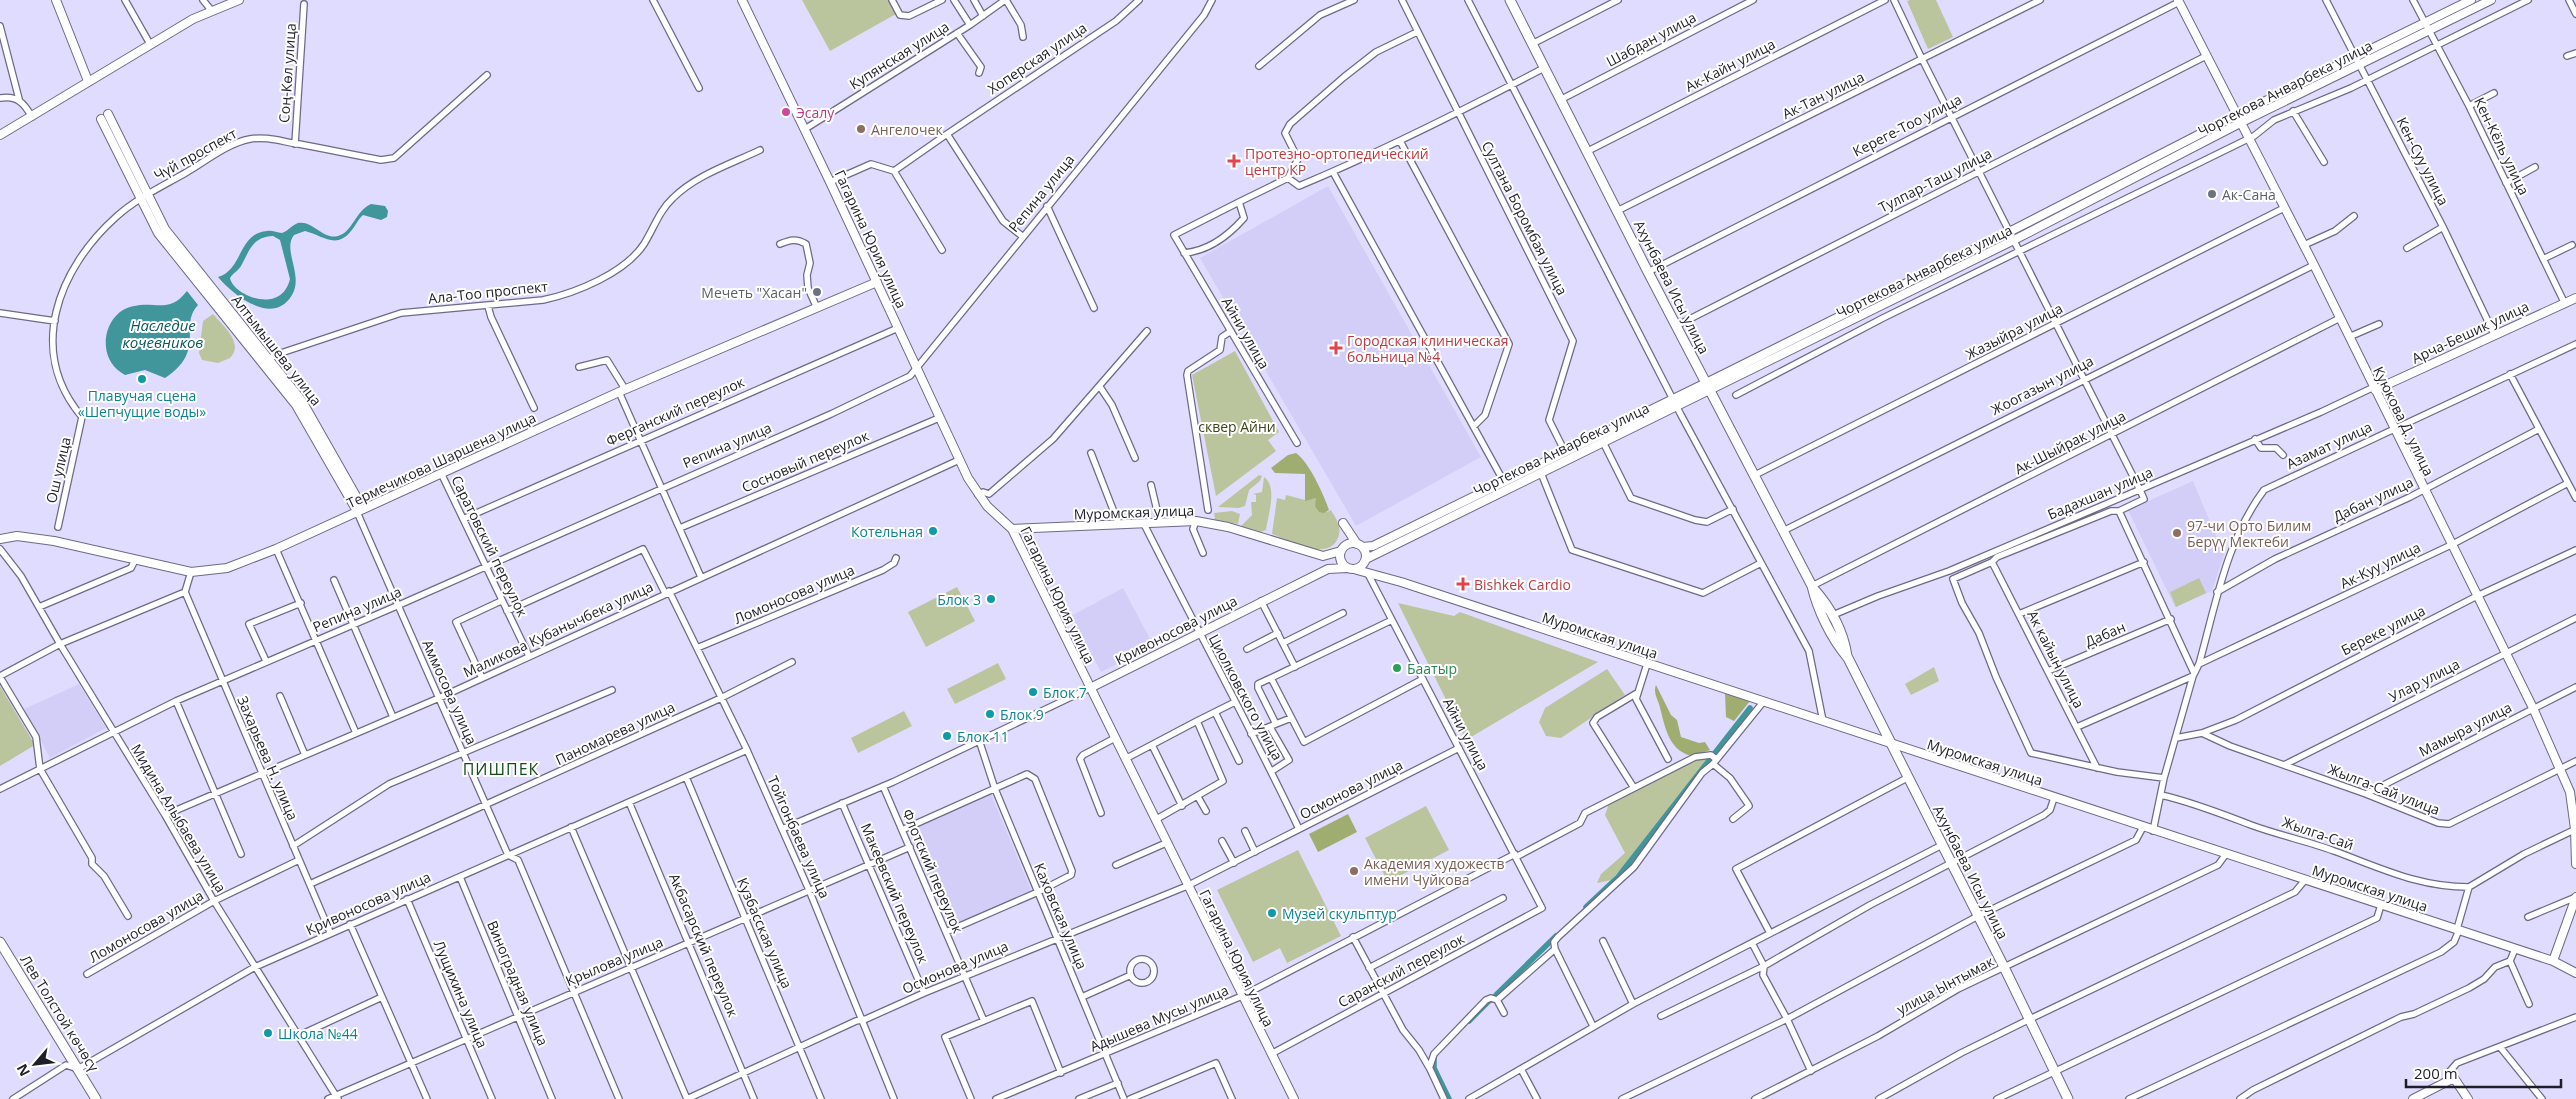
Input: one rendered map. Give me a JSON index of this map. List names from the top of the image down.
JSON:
{
  "streets": {
    "main road": [
      "Чортекова Анварбека улица",
      "Гагарина Юрия улица",
      "Ахунбаева Исы улица",
      "Арча-Бешик улица",
      "Алтымышева улица",
      "Куюкова Д. улица",
      "Термечикова Шаршена улица",
      "Муромская улица",
      "Кривоносова улица",
      "Лев Толстой көчөсү"
    ],
    "street": [
      "Шабдан улица",
      "Купянская улица",
      "Хоперская улица",
      "Ак-Кайн улица",
      "Соң-Көл улица",
      "Ак-Тан улица",
      "Кереге-Тоо улица",
      "Кен-Кёль улица",
      "Чүй проспект",
      "Кен-Суу улица",
      "Тулпар-Таш улица",
      "Репина улица",
      "Султана Боромбая улица",
      "Ала-Тоо проспект",
      "Жазыйра улица",
      "Айни улица",
      "Жоогазын улица",
      "Ферганский переулок",
      "Ак-Шыйрак улица",
      "Азамат улица",
      "Сосновый переулок",
      "Ош улица",
      "Бадахшан улица",
      "Дабан улица",
      "Саратовский переулок",
      "Ак-Куу улица",
      "Ломоносова улица",
      "Маликова Кубанычбека улица",
      "Береке улица",
      "Дабан",
      "Ак кайын улица",
      "Улар улица",
      "Аммосова улица",
      "Циолковского улица",
      "Мамыра улица",
      "Паномарева улица",
      "Захарьева Н. улица",
      "Осмонова улица",
      "Жылга-Сай улица",
      "Мидина Алыбаева улица",
      "Жылга-Сай",
      "Тойгонбаева улица",
      "Флотский переулок",
      "Макеевский переулок",
      "Каховская улица",
      "Кузбасская улица",
      "Акбасарский переулок",
      "Крылова улица",
      "Саранский переулок",
      "Виноградная улица",
      "улица Ынтымак",
      "Лущихина улица",
      "Адышева Мусы улица"
    ]
  },
  "crossings": [
    ["Шабдан улица", "Ахунбаева Исы улица"],
    ["Купянская улица", "Гагарина Юрия улица"],
    ["Ак-Кайн улица", "Ахунбаева Исы улица"],
    ["Соң-Көл улица", "Чүй проспект"],
    ["Чортекова Анварбека улица", "Кен-Кёль улица"],
    ["Чортекова Анварбека улица", "Кен-Суу улица"],
    ["Чортекова Анварбека улица", "Султана Боромбая улица"],
    ["Чортекова Анварбека улица", "Ахунбаева Исы улица"],
    ["Чортекова Анварбека улица", "Куюкова Д. улица"],
    ["Чортекова Анварбека улица", "Муромская улица"],
    ["Чортекова Анварбека улица", "Кривоносова улица"],
    ["Ак-Тан улица", "Ахунбаева Исы улица"],
    ["Кереге-Тоо улица", "Ахунбаева Исы улица"],
    ["Кереге-Тоо улица", "Куюкова Д. улица"],
    ["Кен-Кёль улица", "Арча-Бешик улица"],
    ["Чүй проспект", "Алтымышева улица"],
    ["Чүй проспект", "Ош улица"],
    ["Кен-Суу улица", "Арча-Бешик улица"],
    ["Тулпар-Таш улица", "Ахунбаева Исы улица"],
    ["Тулпар-Таш улица", "Куюкова Д. улица"],
    ["Репина улица", "Гагарина Юрия улица"],
    ["Репина улица", "Саратовский переулок"],
    ["Репина улица", "Аммосова улица"],
    ["Репина улица", "Захарьева Н. улица"],
    ["Репина улица", "Мидина Алыбаева улица"],
    ["Гагарина Юрия улица", "Ферганский переулок"],
    ["Гагарина Юрия улица", "Термечикова Шаршена улица"],
    ["Гагарина Юрия улица", "Сосновый переулок"],
    ["Гагарина Юрия улица", "Муромская улица"],
    ["Гагарина Юрия улица", "Маликова Кубанычбека улица"],
    ["Гагарина Юрия улица", "Кривоносова улица"],
    ["Гагарина Юрия улица", "Осмонова улица"],
    ["Гагарина Юрия улица", "Саранский переулок"],
    ["Гагарина Юрия улица", "Адышева Мусы улица"],
    ["Ахунбаева Исы улица", "Жазыйра улица"],
    ["Ахунбаева Исы улица", "Жоогазын улица"],
    ["Ахунбаева Исы улица", "Ак-Шыйрак улица"],
    ["Ахунбаева Исы улица", "Бадахшан улица"],
    ["Ахунбаева Исы улица", "Муромская улица"],
    ["Ахунбаева Исы улица", "улица Ынтымак"],
    ["Ала-Тоо проспект", "Алтымышева улица"],
    ["Жазыйра улица", "Куюкова Д. улица"],
    ["Арча-Бешик улица", "Куюкова Д. улица"],
    ["Арча-Бешик улица", "Бадахшан улица"],
    ["Айни улица", "Муромская улица"],
    ["Айни улица", "Осмонова улица"],
    ["Айни улица", "Саранский переулок"],
    ["Айни улица", "Адышева Мусы улица"],
    ["Алтымышева улица", "Термечикова Шаршена улица"],
    ["Алтымышева улица", "Аммосова улица"],
    ["Жоогазын улица", "Куюкова Д. улица"],
    ["Ферганский переулок", "Саратовский переулок"],
    ["Куюкова Д. улица", "Ак-Шыйрак улица"],
    ["Куюкова Д. улица", "Азамат улица"],
    ["Куюкова Д. улица", "Бадахшан улица"],
    ["Куюкова Д. улица", "Дабан улица"],
    ["Куюкова Д. улица", "Ак-Куу улица"],
    ["Куюкова Д. улица", "Береке улица"],
    ["Куюкова Д. улица", "Улар улица"],
    ["Куюкова Д. улица", "Мамыра улица"],
    ["Куюкова Д. улица", "Жылга-Сай улица"],
    ["Азамат улица", "Дабан улица"],
    ["Азамат улица", "Муромская улица"],
    ["Азамат улица", "Ак-Куу улица"],
    ["Азамат улица", "Жылга-Сай"],
    ["Термечикова Шаршена улица", "Саратовский переулок"],
    ["Термечикова Шаршена улица", "Аммосова улица"],
    ["Муромская улица", "Кривоносова улица"],
    ["Муромская улица", "Циолковского улица"],
    ["Муромская улица", "улица Ынтымак"],
    ["Саратовский переулок", "Маликова Кубанычбека улица"],
    ["Саратовский переулок", "Тойгонбаева улица"],
    ["Ломоносова улица", "Захарьева Н. улица"],
    ["Ломоносова улица", "Мидина Алыбаева улица"],
    ["Ломоносова улица", "Тойгонбаева улица"],
    ["Маликова Кубанычбека улица", "Аммосова улица"],
    ["Маликова Кубанычбека улица", "Захарьева Н. улица"],
    ["Маликова Кубанычбека улица", "Мидина Алыбаева улица"],
    ["Маликова Кубанычбека улица", "Тойгонбаева улица"],
    ["Кривоносова улица", "Аммосова улица"],
    ["Кривоносова улица", "Циолковского улица"],
    ["Кривоносова улица", "Захарьева Н. улица"],
    ["Кривоносова улица", "Мидина Алыбаева улица"],
    ["Кривоносова улица", "Тойгонбаева улица"],
    ["Кривоносова улица", "Флотский переулок"],
    ["Кривоносова улица", "Макеевский переулок"],
    ["Кривоносова улица", "Каховская улица"],
    ["Кривоносова улица", "Кузбасская улица"],
    ["Кривоносова улица", "Акбасарский переулок"],
    ["Кривоносова улица", "Виноградная улица"],
    ["Кривоносова улица", "Лущихина улица"],
    ["Кривоносова улица", "Лев Толстой көчөсү"],
    ["Береке улица", "Жылга-Сай улица"],
    ["Дабан", "Ак кайын улица"],
    ["Улар улица", "Жылга-Сай улица"],
    ["Аммосова улица", "Паномарева улица"],
    ["Аммосова улица", "Крылова улица"],
    ["Циолковского улица", "Осмонова улица"],
    ["Мамыра улица", "Жылга-Сай улица"],
    ["Паномарева улица", "Захарьева Н. улица"],
    ["Паномарева улица", "Тойгонбаева улица"],
    ["Осмонова улица", "Тойгонбаева улица"],
    ["Осмонова улица", "Флотский переулок"],
    ["Осмонова улица", "Макеевский переулок"],
    ["Осмонова улица", "Каховская улица"],
    ["Осмонова улица", "Кузбасская улица"],
    ["Осмонова улица", "Акбасарский переулок"],
    ["Мидина Алыбаева улица", "Крылова улица"],
    ["Тойгонбаева улица", "Крылова улица"],
    ["Флотский переулок", "Крылова улица"],
    ["Макеевский переулок", "Крылова улица"],
    ["Каховская улица", "Адышева Мусы улица"],
    ["Кузбасская улица", "Крылова улица"],
    ["Акбасарский переулок", "Крылова улица"],
    ["Крылова улица", "Виноградная улица"],
    ["Крылова улица", "Лущихина улица"]
  ],
  "districts": ["ПИШПЕК"],
  "water": ["Наследие кочевников"],
  "parks": ["сквер Айни"],
  "places": {
    "other": [
      "Эсалу",
      "Ангелочек",
      "Ак-Сана",
      "Мечеть \"Хасан\"",
      "Плавучая сцена «Шепчущие воды»",
      "Котельная",
      "97-чи Орто Билим Берүү Мектеби",
      "Блок 3",
      "Баатыр",
      "Блок 7",
      "Блок 9",
      "Блок 11",
      "Академия художеств имени Чуйкова",
      "Музей скульптур",
      "Школа №44"
    ],
    "health": ["Протезно-ортопедический центр КР", "Городская клиническая больница №4", "Bishkek Cardio"]
  },
  "scale_bar": "200 m",
  "north": "bottom left"
}
